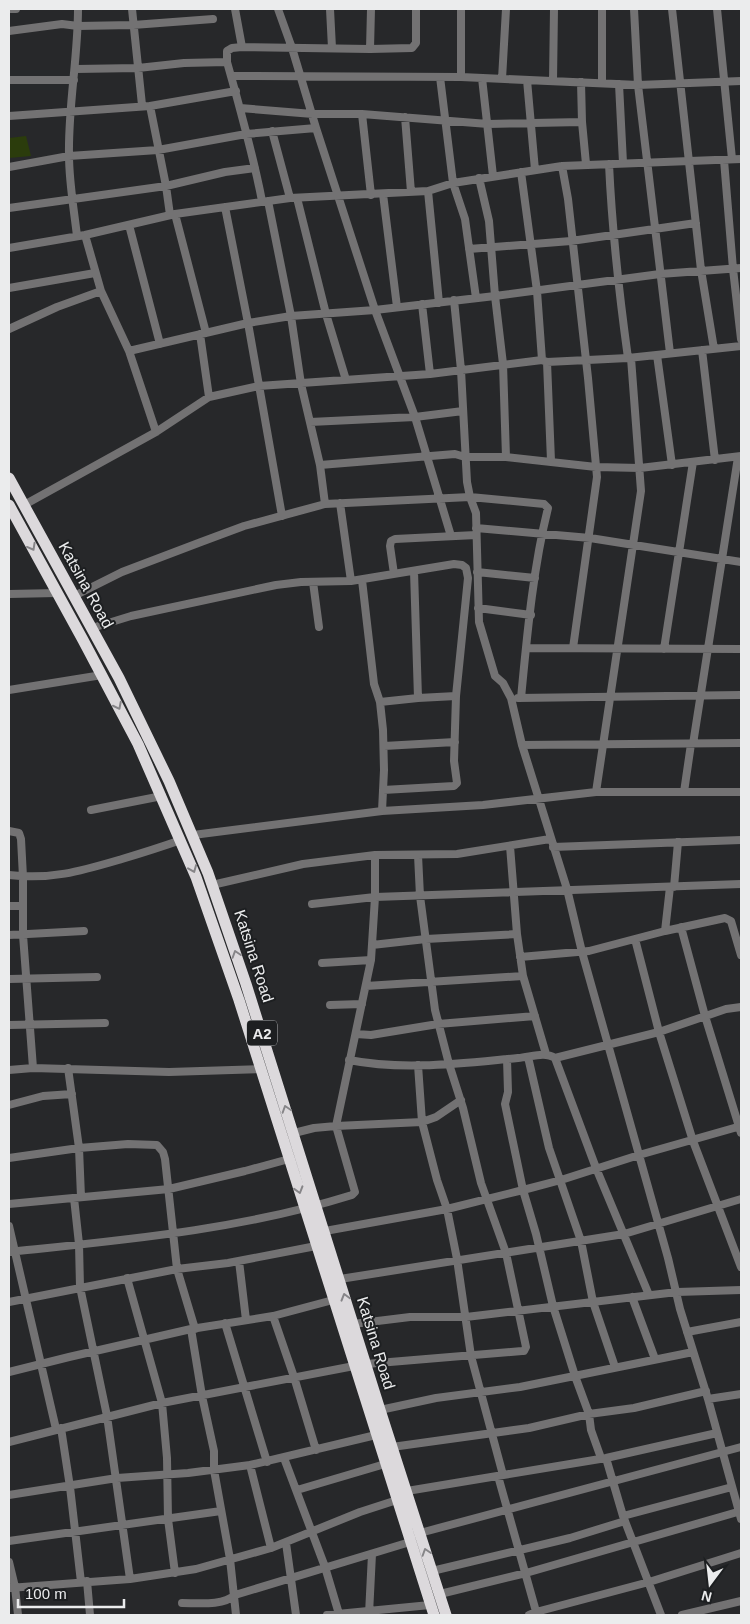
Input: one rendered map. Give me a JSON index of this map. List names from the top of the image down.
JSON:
{
  "streets": {
    "highway": ["Katsina Road", "A2"]
  },
  "scale_bar": "100 m",
  "north": "bottom"
}
